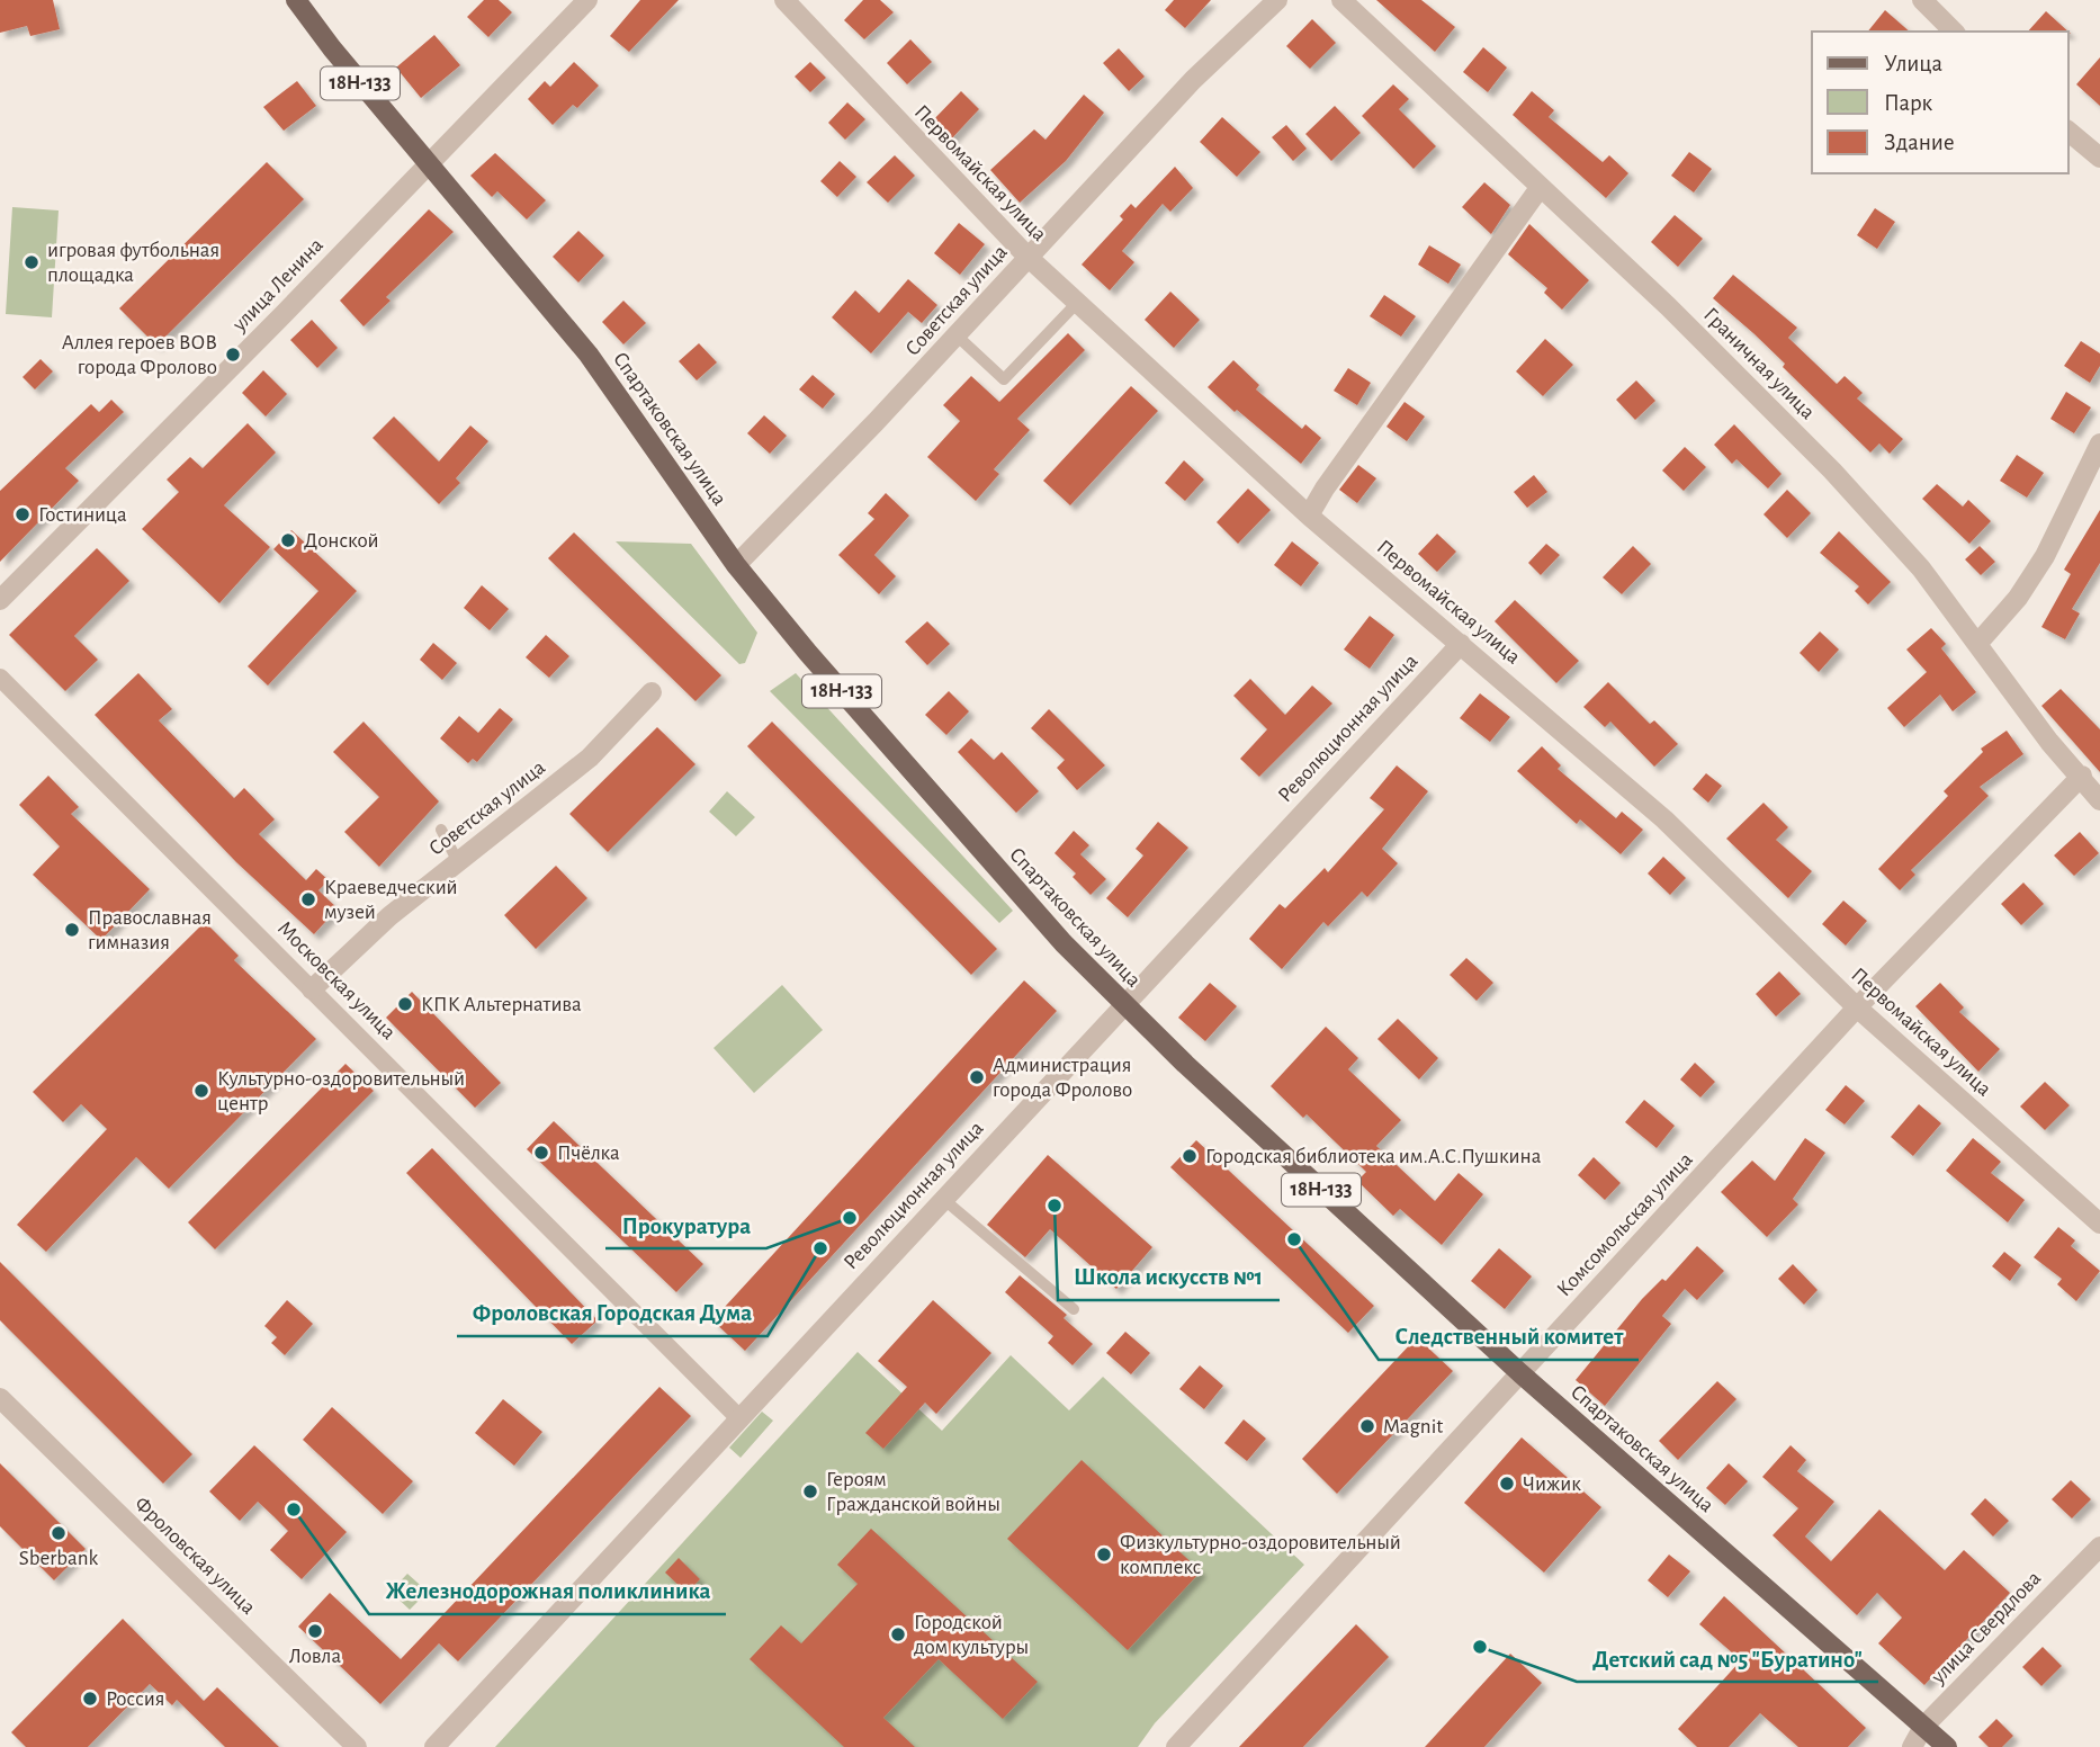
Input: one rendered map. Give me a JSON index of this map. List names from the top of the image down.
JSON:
{
  "streets": {
    "main road": ["18Н-133", "Спартаковская улица"],
    "street": [
      "Первомайская улица",
      "улица Ленина",
      "Советская улица",
      "Граничная улица",
      "Революционная улица",
      "Московская улица",
      "Комсомольская улица",
      "Фроловская улица",
      "улица Свердлова"
    ]
  },
  "crossings": [
    ["Первомайская улица", "Советская улица"],
    ["Первомайская улица", "Революционная улица"],
    ["Первомайская улица", "Комсомольская улица"],
    ["улица Ленина", "Спартаковская улица"],
    ["Советская улица", "Спартаковская улица"],
    ["Советская улица", "Московская улица"],
    ["Граничная улица", "Комсомольская улица"],
    ["Спартаковская улица", "Революционная улица"],
    ["Спартаковская улица", "Комсомольская улица"],
    ["Спартаковская улица", "улица Свердлова"],
    ["Революционная улица", "Московская улица"]
  ],
  "places": [
    "игровая футбольная площадка",
    "Аллея героев ВОВ города Фролово",
    "Гостиница",
    "Донской",
    "Краеведческий музей",
    "Православная гимназия",
    "КПК Альтернатива",
    "Администрация города Фролово",
    "Культурно-оздоровительный центр",
    "Пчёлка",
    "Городская библиотека им.А.С.Пушкина",
    "Школа искусств №1",
    "Прокуратура",
    "Следственный комитет",
    "Фроловская Городская Дума",
    "Magnit",
    "Чижик",
    "Героям Гражданской войны",
    "Железнодорожная поликлиника",
    "Sberbank",
    "Физкультурно-оздоровительный комплекс",
    "Ловла",
    "Городской дом культуры",
    "Детский сад №5 \"Буратино\"",
    "Россия"
  ],
  "legend": ["Улица", "Парк", "Здание"]
}
